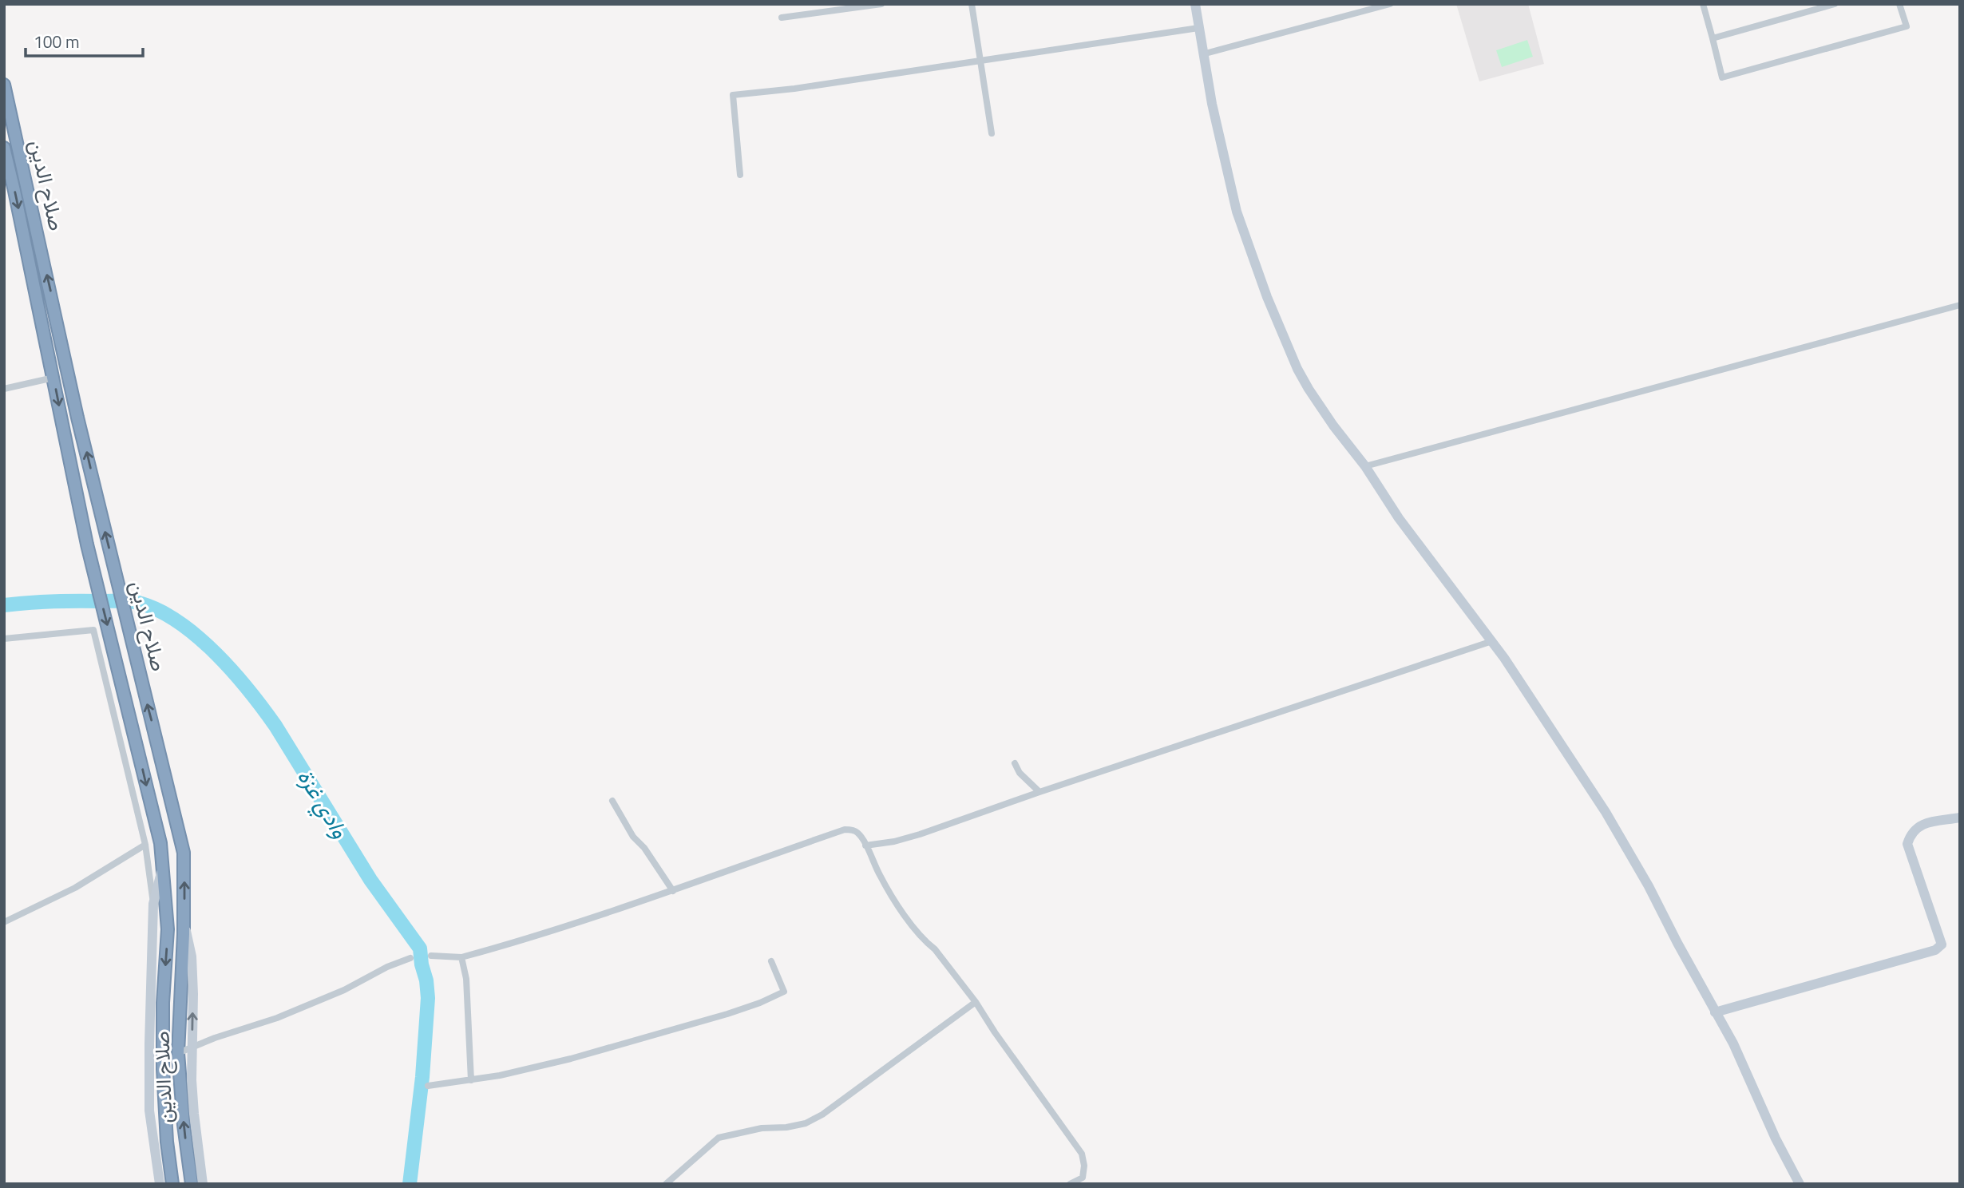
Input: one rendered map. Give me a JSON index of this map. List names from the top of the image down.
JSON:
{
  "streets": {
    "highway": ["صلاح الدين"]
  },
  "water": ["وادي غزة"],
  "scale_bar": "100 m"
}
